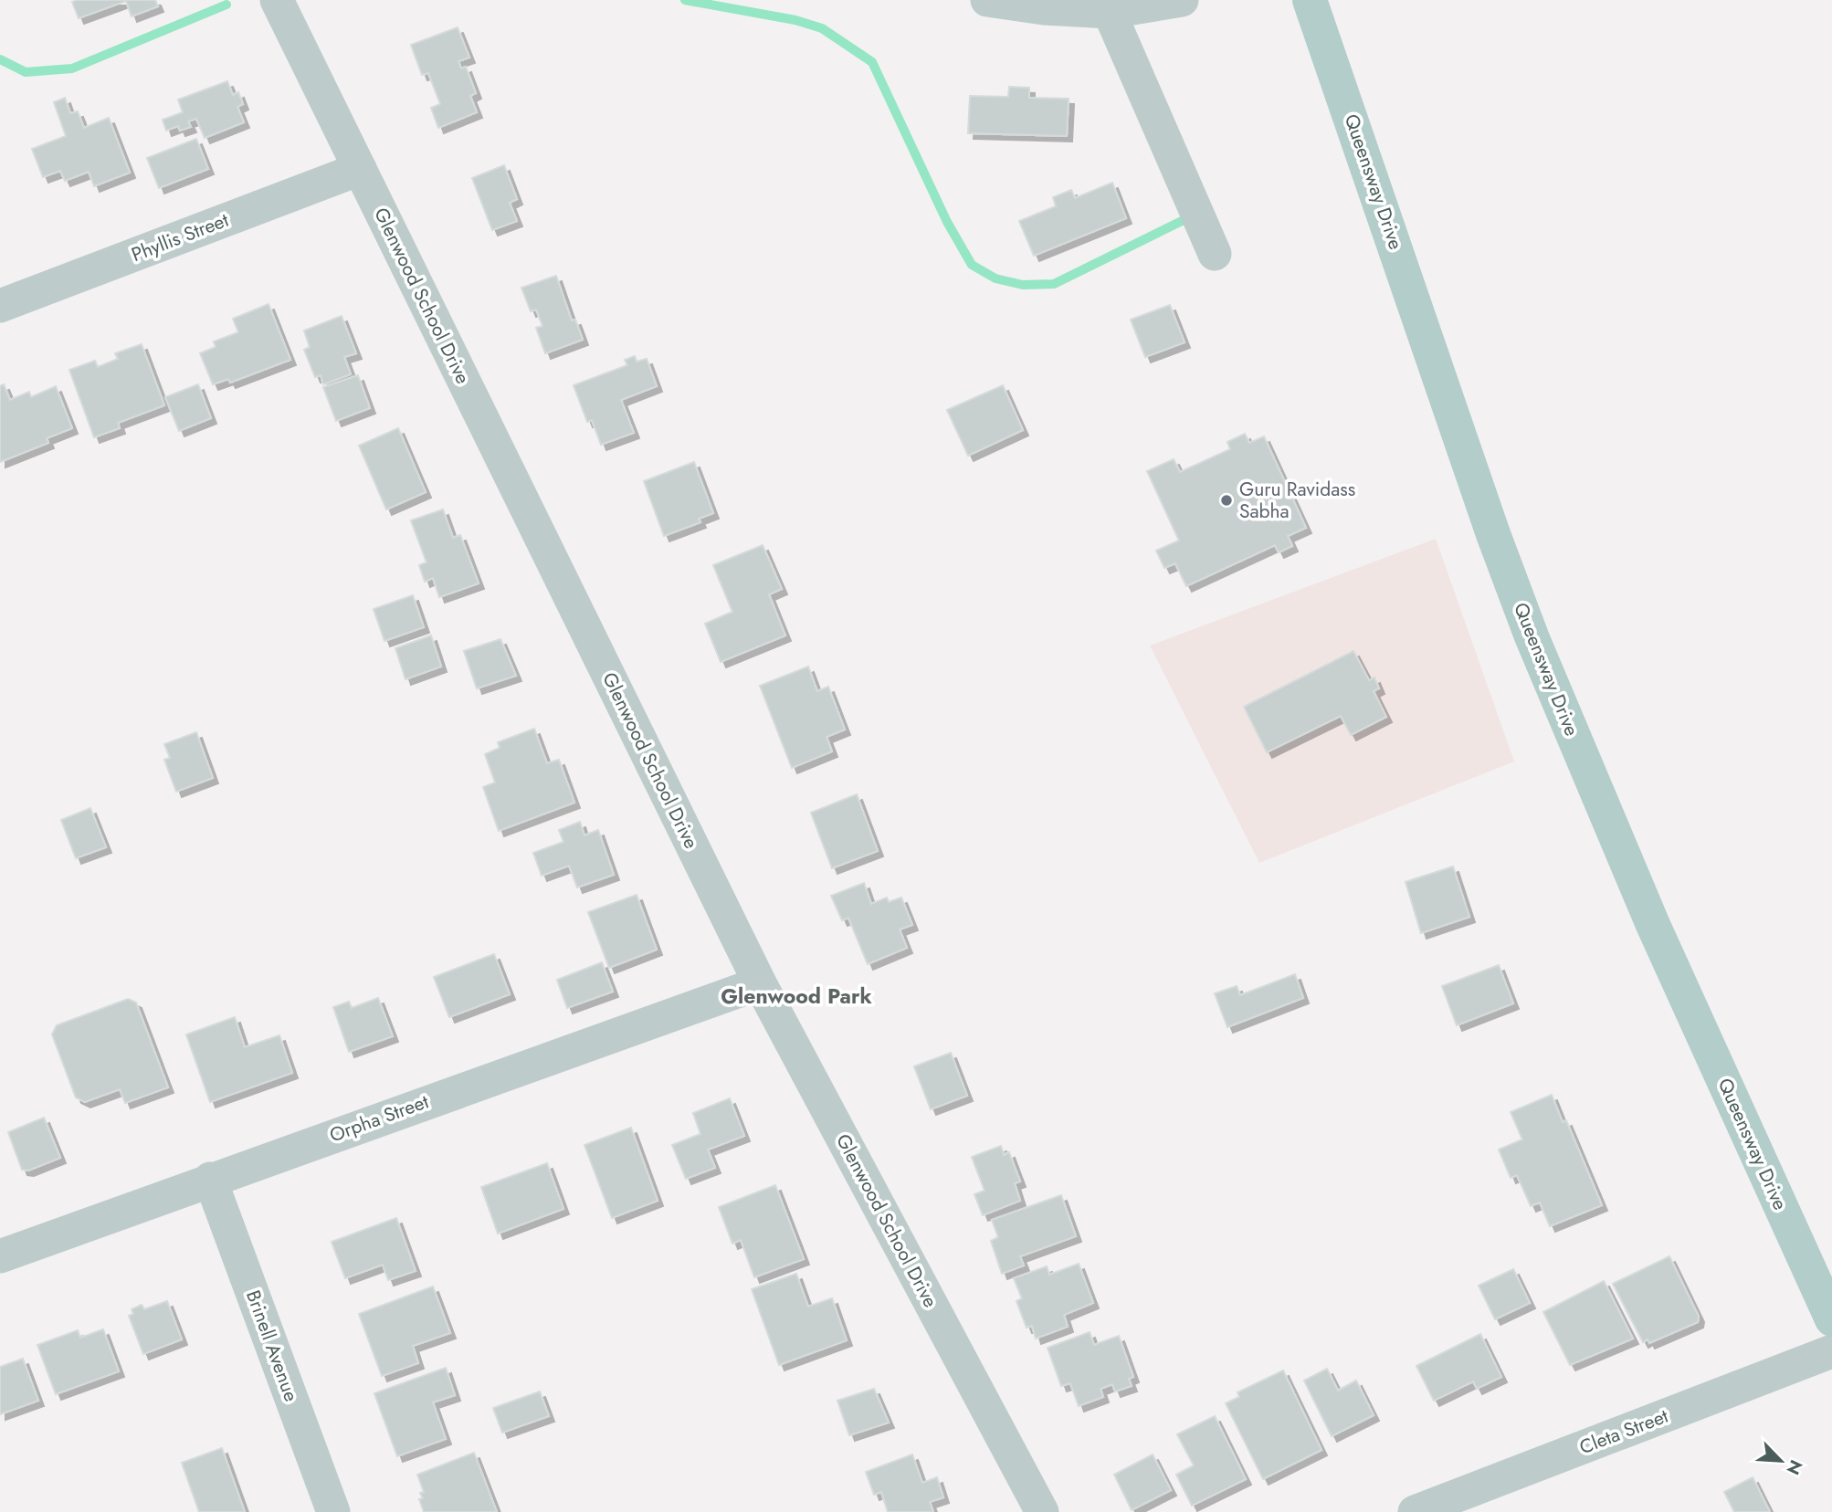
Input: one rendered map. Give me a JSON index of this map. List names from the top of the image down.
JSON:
{
  "streets": {
    "main road": ["Queensway Drive"],
    "street": [
      "Phyllis Street",
      "Glenwood School Drive",
      "Orpha Street",
      "Brinell Avenue",
      "Cleta Street"
    ]
  },
  "crossings": [
    ["Phyllis Street", "Glenwood School Drive"],
    ["Glenwood School Drive", "Orpha Street"],
    ["Orpha Street", "Brinell Avenue"]
  ],
  "districts": ["Glenwood Park"],
  "places": ["Guru Ravidass Sabha"],
  "north": "bottom right"
}
